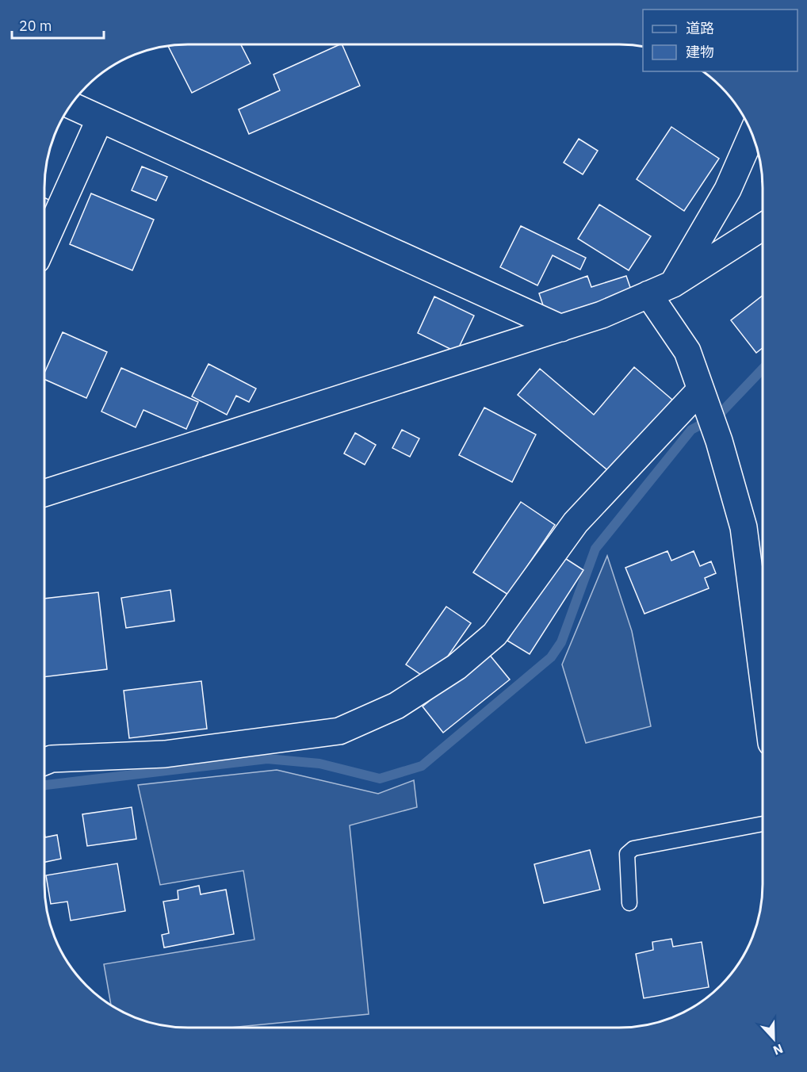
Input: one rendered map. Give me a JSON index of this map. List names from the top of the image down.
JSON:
{
  "legend": ["道路", "建物"],
  "scale_bar": "20 m",
  "north": "bottom"
}
